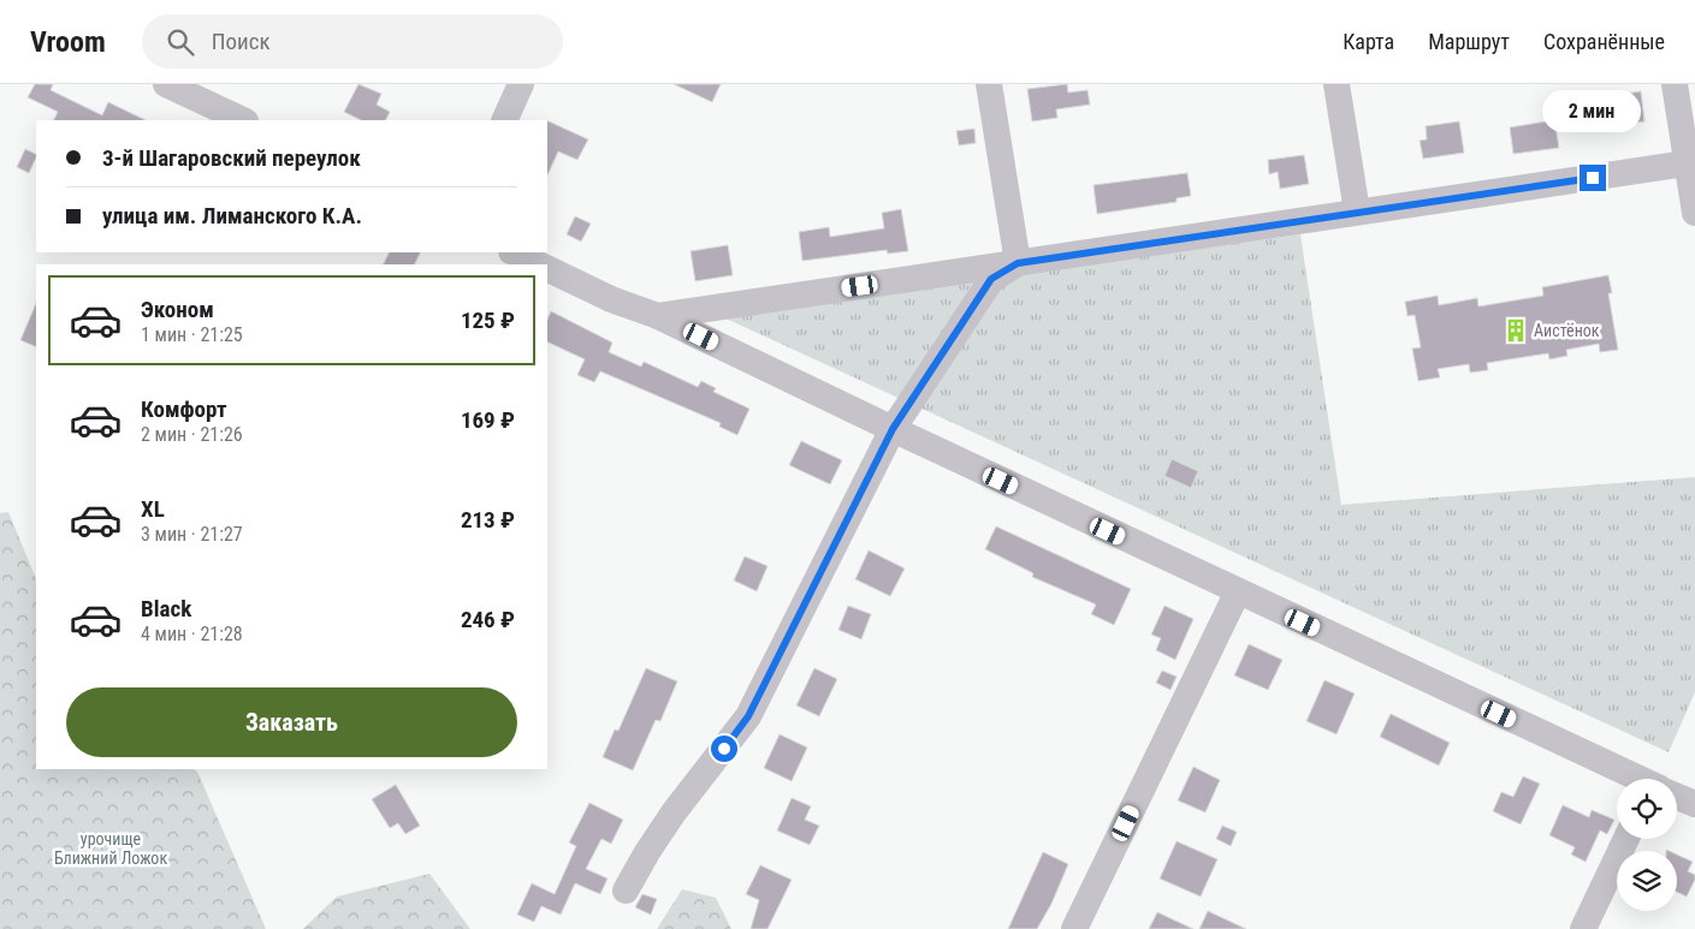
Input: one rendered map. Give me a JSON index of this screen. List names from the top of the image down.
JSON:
{
  "parks": ["урочище Ближний Ложок"],
  "places": {
    "building": ["Аистёнок"]
  },
  "page": {
    "header": "Vroom",
    "search": "Поиск",
    "nav": ["Карта", "Маршрут", "Сохранённые"],
    "bubble": "2 мин",
    "banner": ["3-й Шагаровский переулок", "улица им. Лиманского К.А."],
    "list": [
      {
        "name": "Эконом",
        "note": "1 мин · 21:25",
        "value": "125 ₽"
      },
      {
        "name": "Комфорт",
        "note": "2 мин · 21:26",
        "value": "169 ₽"
      },
      {
        "name": "XL",
        "note": "3 мин · 21:27",
        "value": "213 ₽"
      },
      {
        "name": "Black",
        "note": "4 мин · 21:28",
        "value": "246 ₽"
      }
    ],
    "buttons": "Заказать"
  }
}
